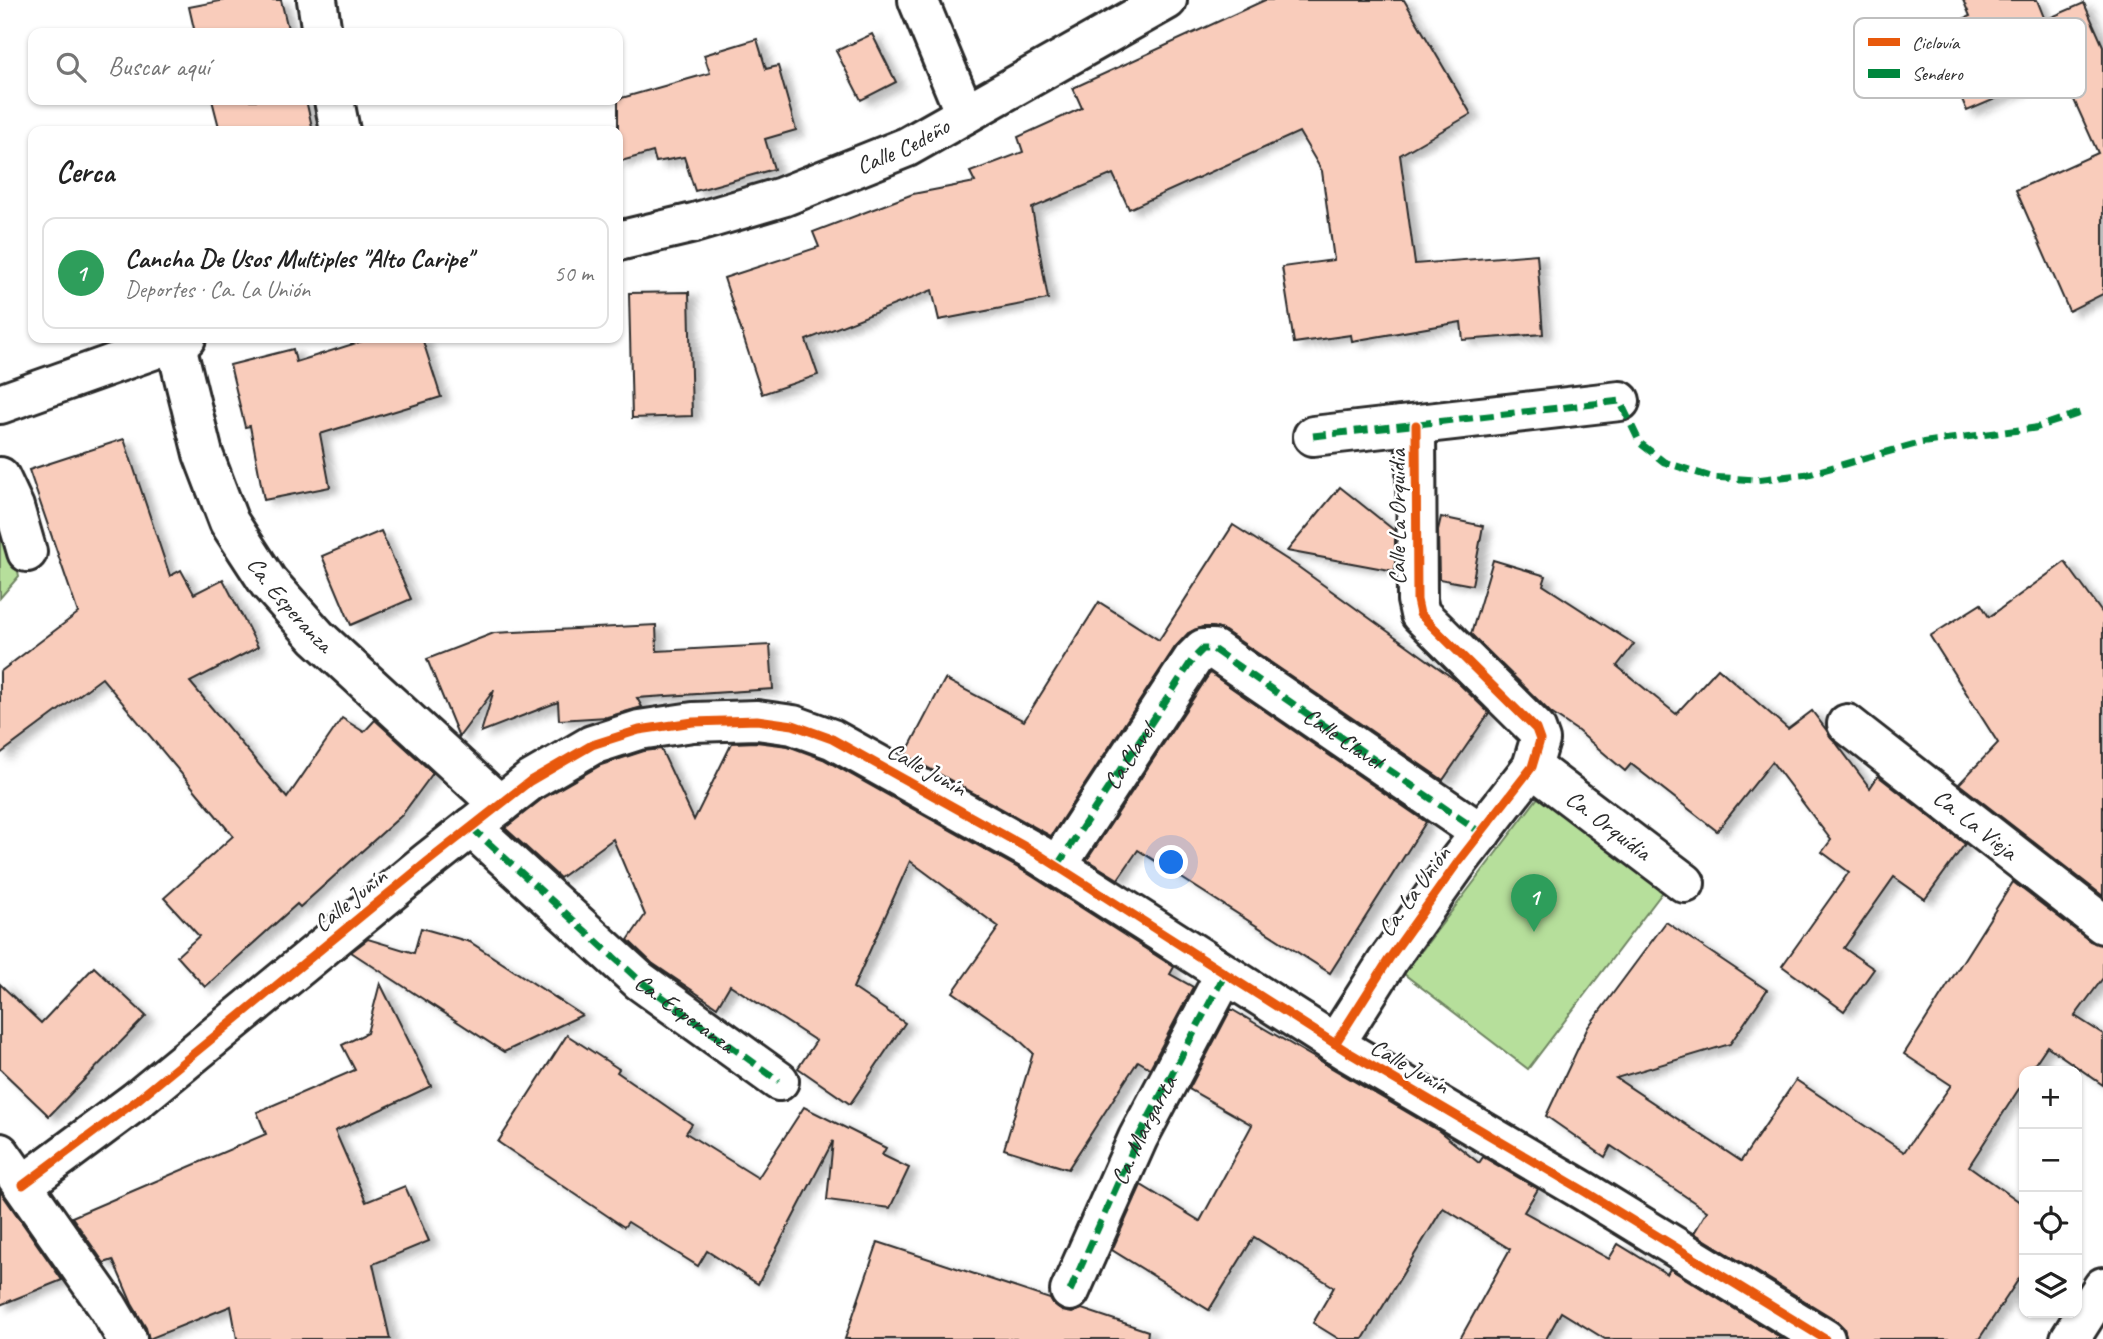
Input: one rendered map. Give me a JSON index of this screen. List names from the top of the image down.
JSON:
{
  "streets": {
    "street": [
      "Calle Cedeño",
      "Calle La Orquídia",
      "Ca. Esperanza",
      "Calle Clavel",
      "Ca.Clavel",
      "Calle Junín",
      "Ca. La Vieja",
      "Ca. Orquídia",
      "Ca. La Unión",
      "Ca. Margarita"
    ]
  },
  "crossings": [
    ["Calle La Orquídia", "Ca. Orquídia"],
    ["Calle La Orquídia", "Ca. La Unión"],
    ["Ca. Esperanza", "Calle Junín"],
    ["Calle Clavel", "Ca.Clavel"],
    ["Calle Clavel", "Ca. La Unión"],
    ["Ca.Clavel", "Calle Junín"],
    ["Calle Junín", "Ca. La Unión"],
    ["Calle Junín", "Ca. Margarita"],
    ["Ca. Orquídia", "Ca. La Unión"]
  ],
  "legend": ["Ciclovía", "Sendero"],
  "page": {
    "search": "Buscar aquí",
    "heading": "Cerca",
    "list": [
      {
        "mark": "1",
        "name": "Cancha De Usos Multiples \"Alto Caripe\"",
        "note": "Deportes · Ca. La Unión",
        "value": "50 m"
      }
    ],
    "pins": "1",
    "map_buttons": ["+", "−"]
  }
}
